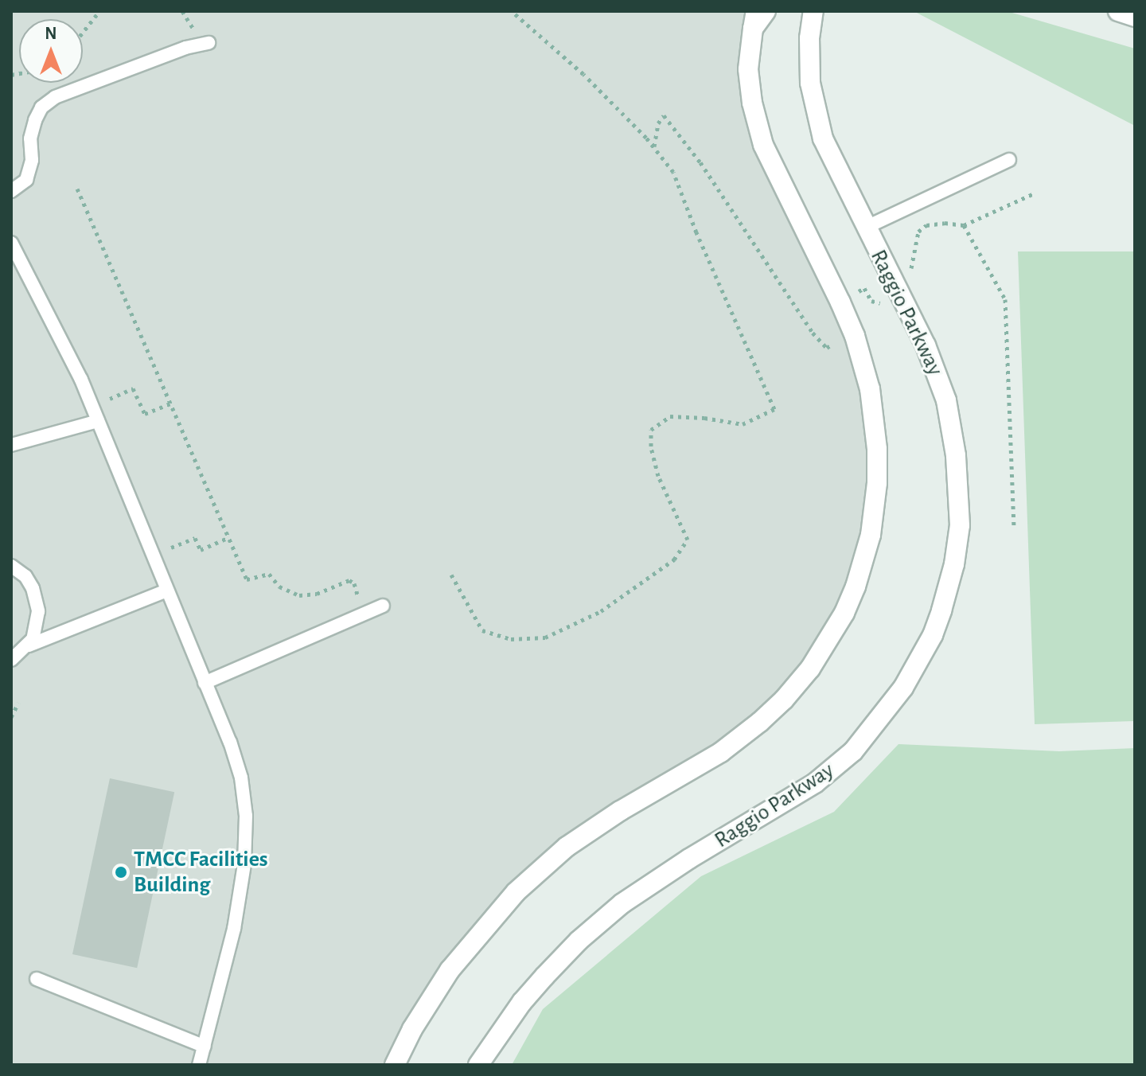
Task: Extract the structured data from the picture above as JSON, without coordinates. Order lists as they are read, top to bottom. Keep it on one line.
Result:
{"streets":{"street":["Raggio Parkway"]},"places":["TMCC Facilities Building"],"north":"top"}
